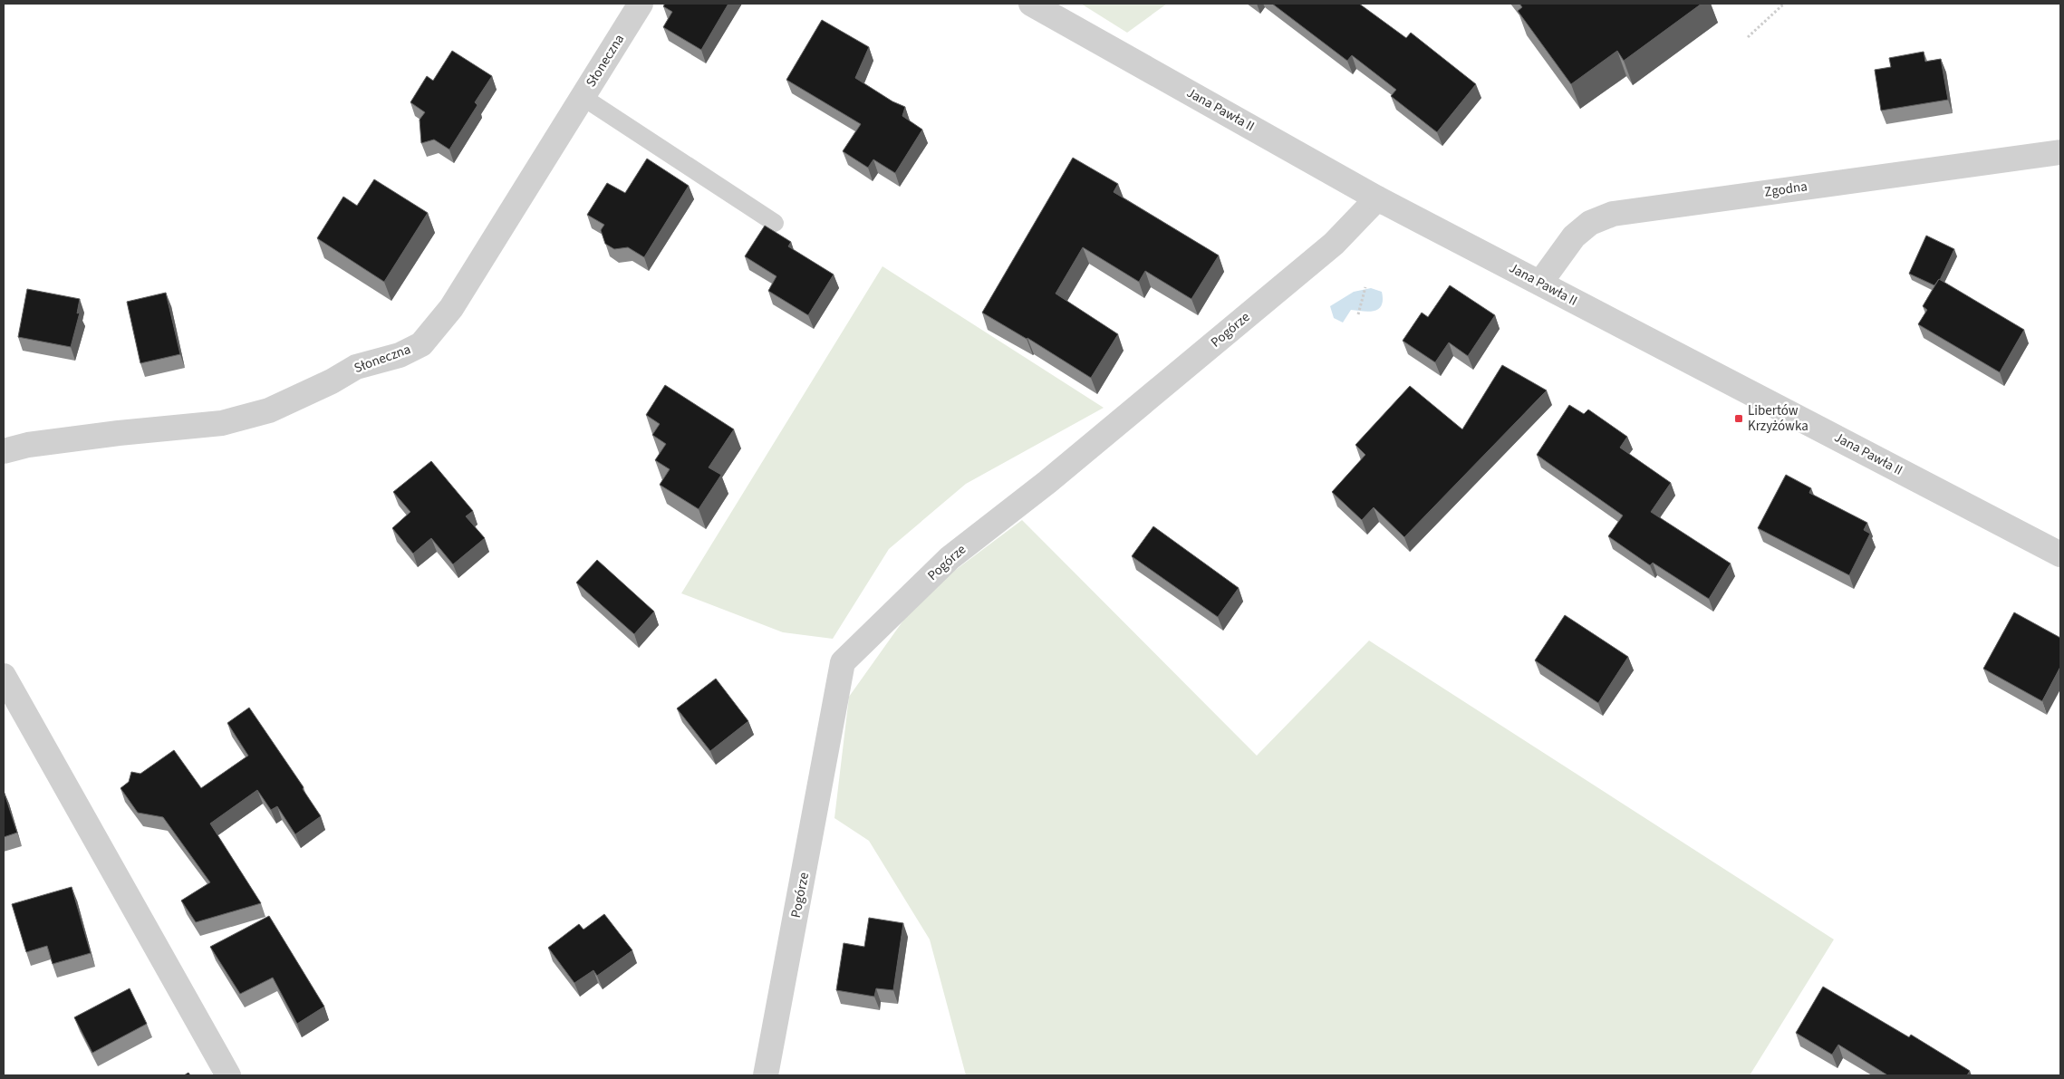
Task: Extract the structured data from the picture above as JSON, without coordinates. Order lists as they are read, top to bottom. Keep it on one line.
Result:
{"streets":{"street":["Słoneczna","Jana Pawła II","Zgodna","Pogórze"]},"crossings":[["Jana Pawła II","Zgodna"],["Jana Pawła II","Pogórze"]],"places":{"transit":["Libertów Krzyżówka"]}}
